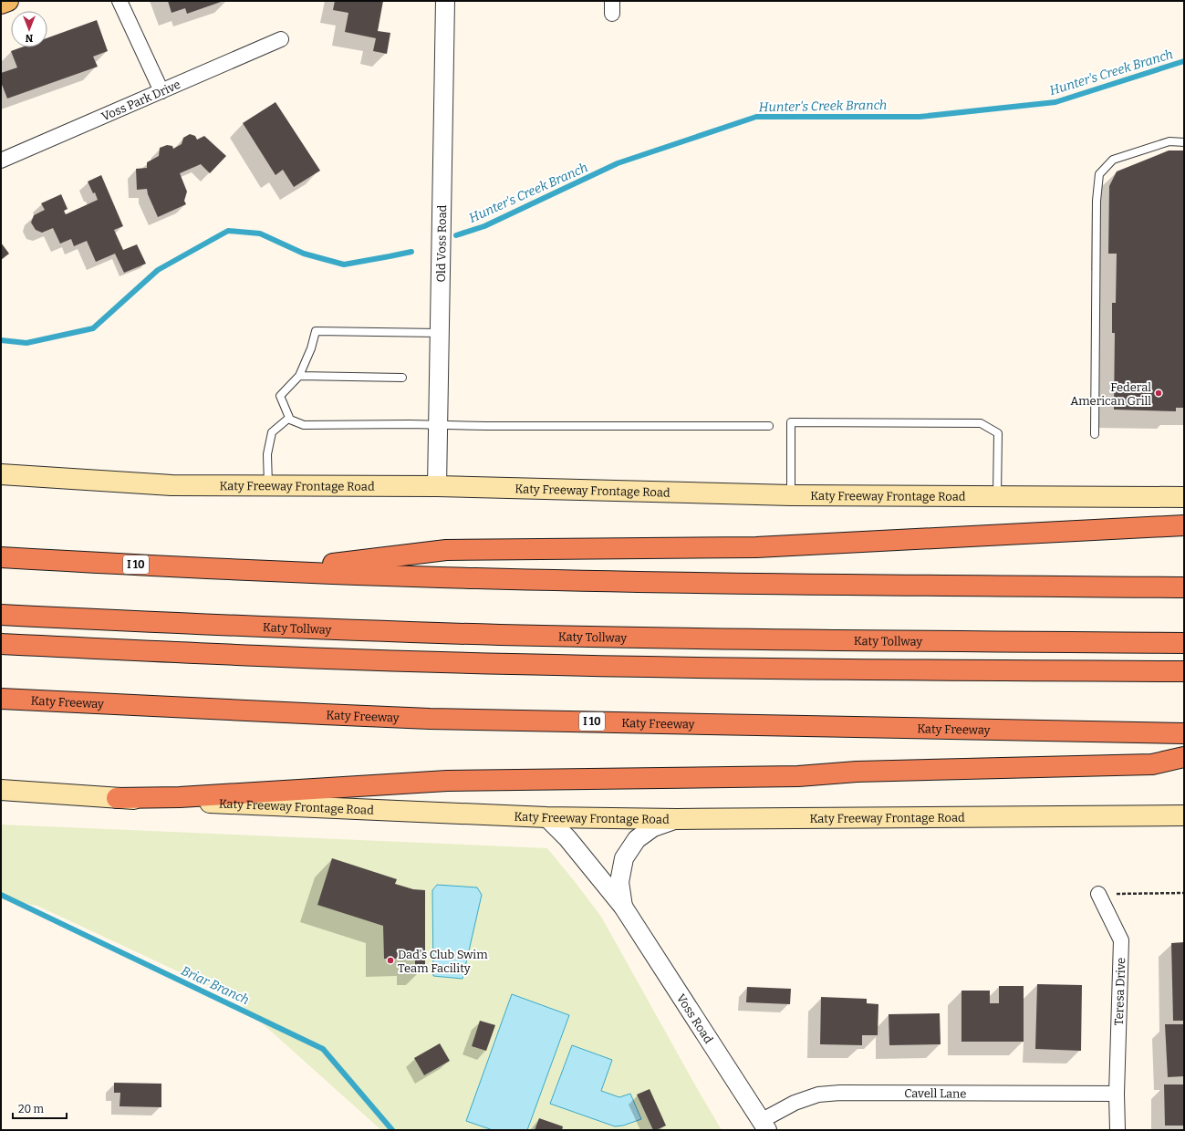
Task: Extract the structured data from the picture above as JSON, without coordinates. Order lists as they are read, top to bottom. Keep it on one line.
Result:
{"streets":{"highway":["I 10","Katy Tollway","Katy Freeway"],"main road":["Katy Freeway Frontage Road"],"street":["Voss Park Drive","Old Voss Road","Teresa Drive","Voss Road","Cavell Lane"]},"crossings":[["Old Voss Road","Katy Freeway Frontage Road"],["Katy Freeway Frontage Road","Voss Road"],["Teresa Drive","Cavell Lane"],["Voss Road","Cavell Lane"]],"water":["Hunter's Creek Branch","Briar Branch"],"places":["Federal American Grill","Dad's Club Swim Team Facility"],"scale_bar":"20 m","north":"bottom"}
